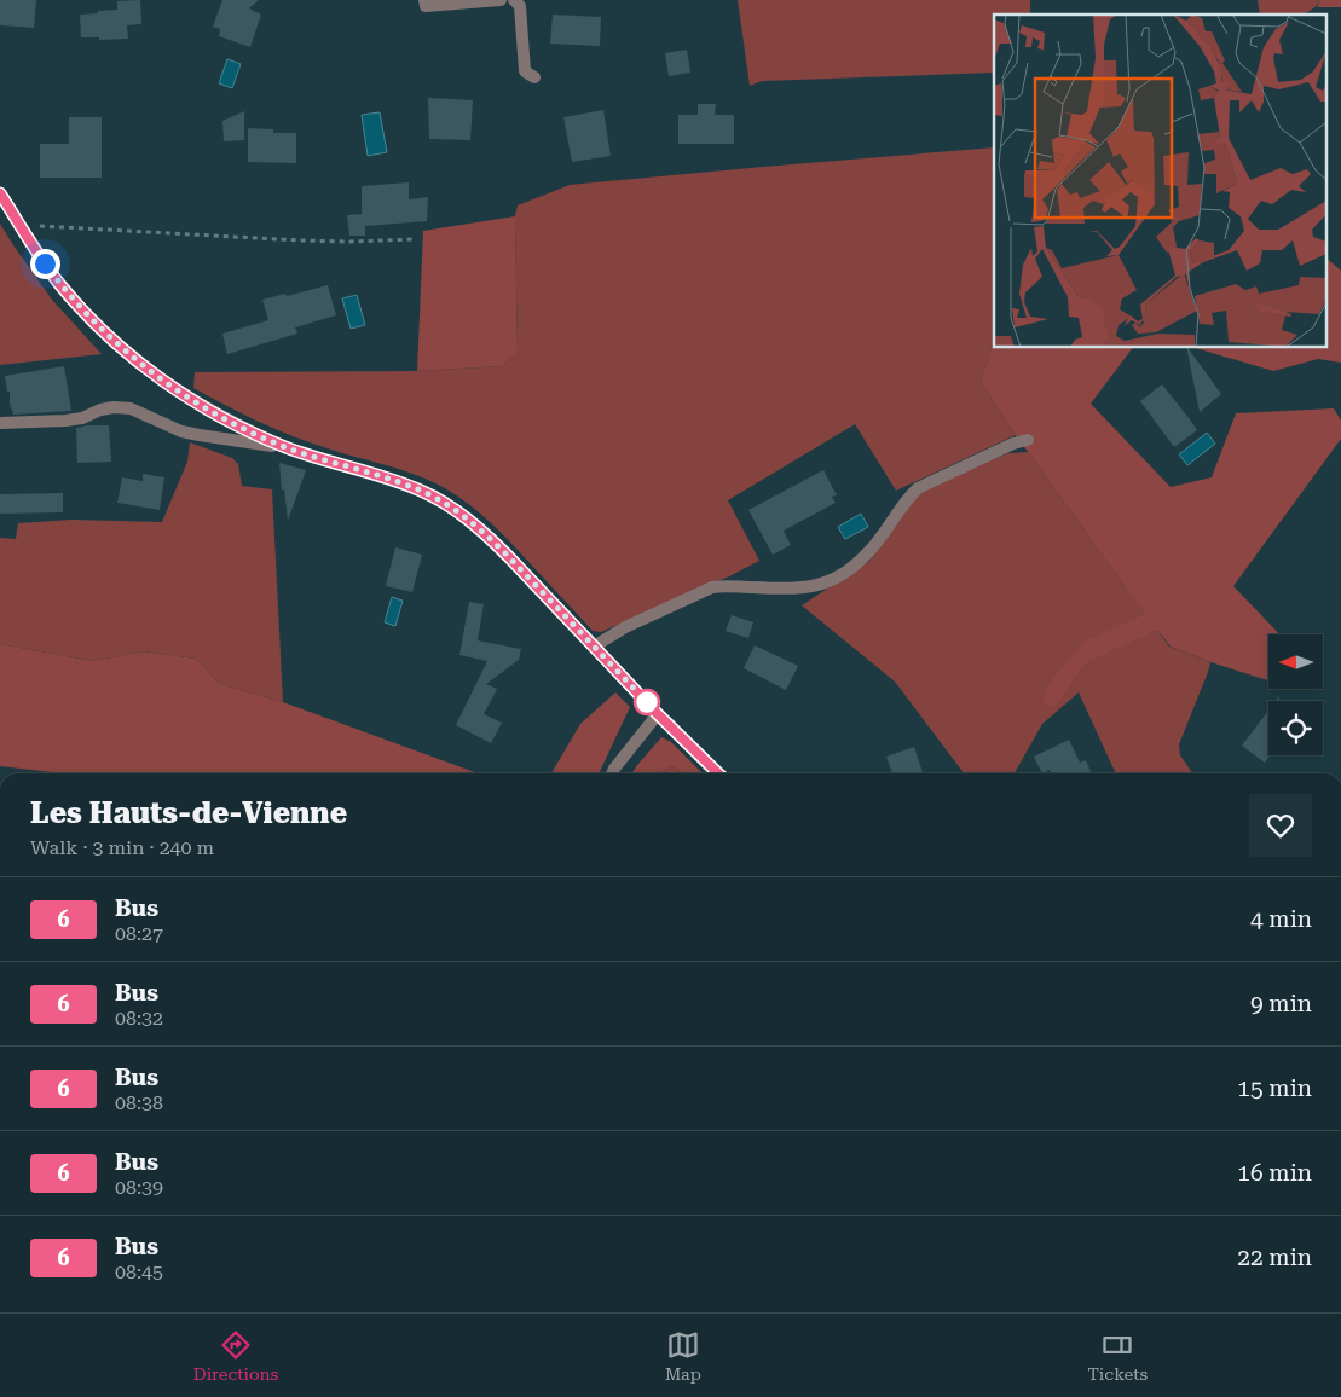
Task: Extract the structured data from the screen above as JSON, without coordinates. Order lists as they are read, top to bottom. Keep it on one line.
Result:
{"lines":["bus line 6"],"north":"left","page":{"heading":["Les Hauts-de-Vienne","Walk · 3 min · 240 m"],"list":[{"mark":"6","name":"Bus","note":"08:27","value":"4 min"},{"mark":"6","name":"Bus","note":"08:32","value":"9 min"},{"mark":"6","name":"Bus","note":"08:38","value":"15 min"},{"mark":"6","name":"Bus","note":"08:39","value":"16 min"},{"mark":"6","name":"Bus","note":"08:45","value":"22 min"}],"tabs":["Directions","Map","Tickets"]}}
